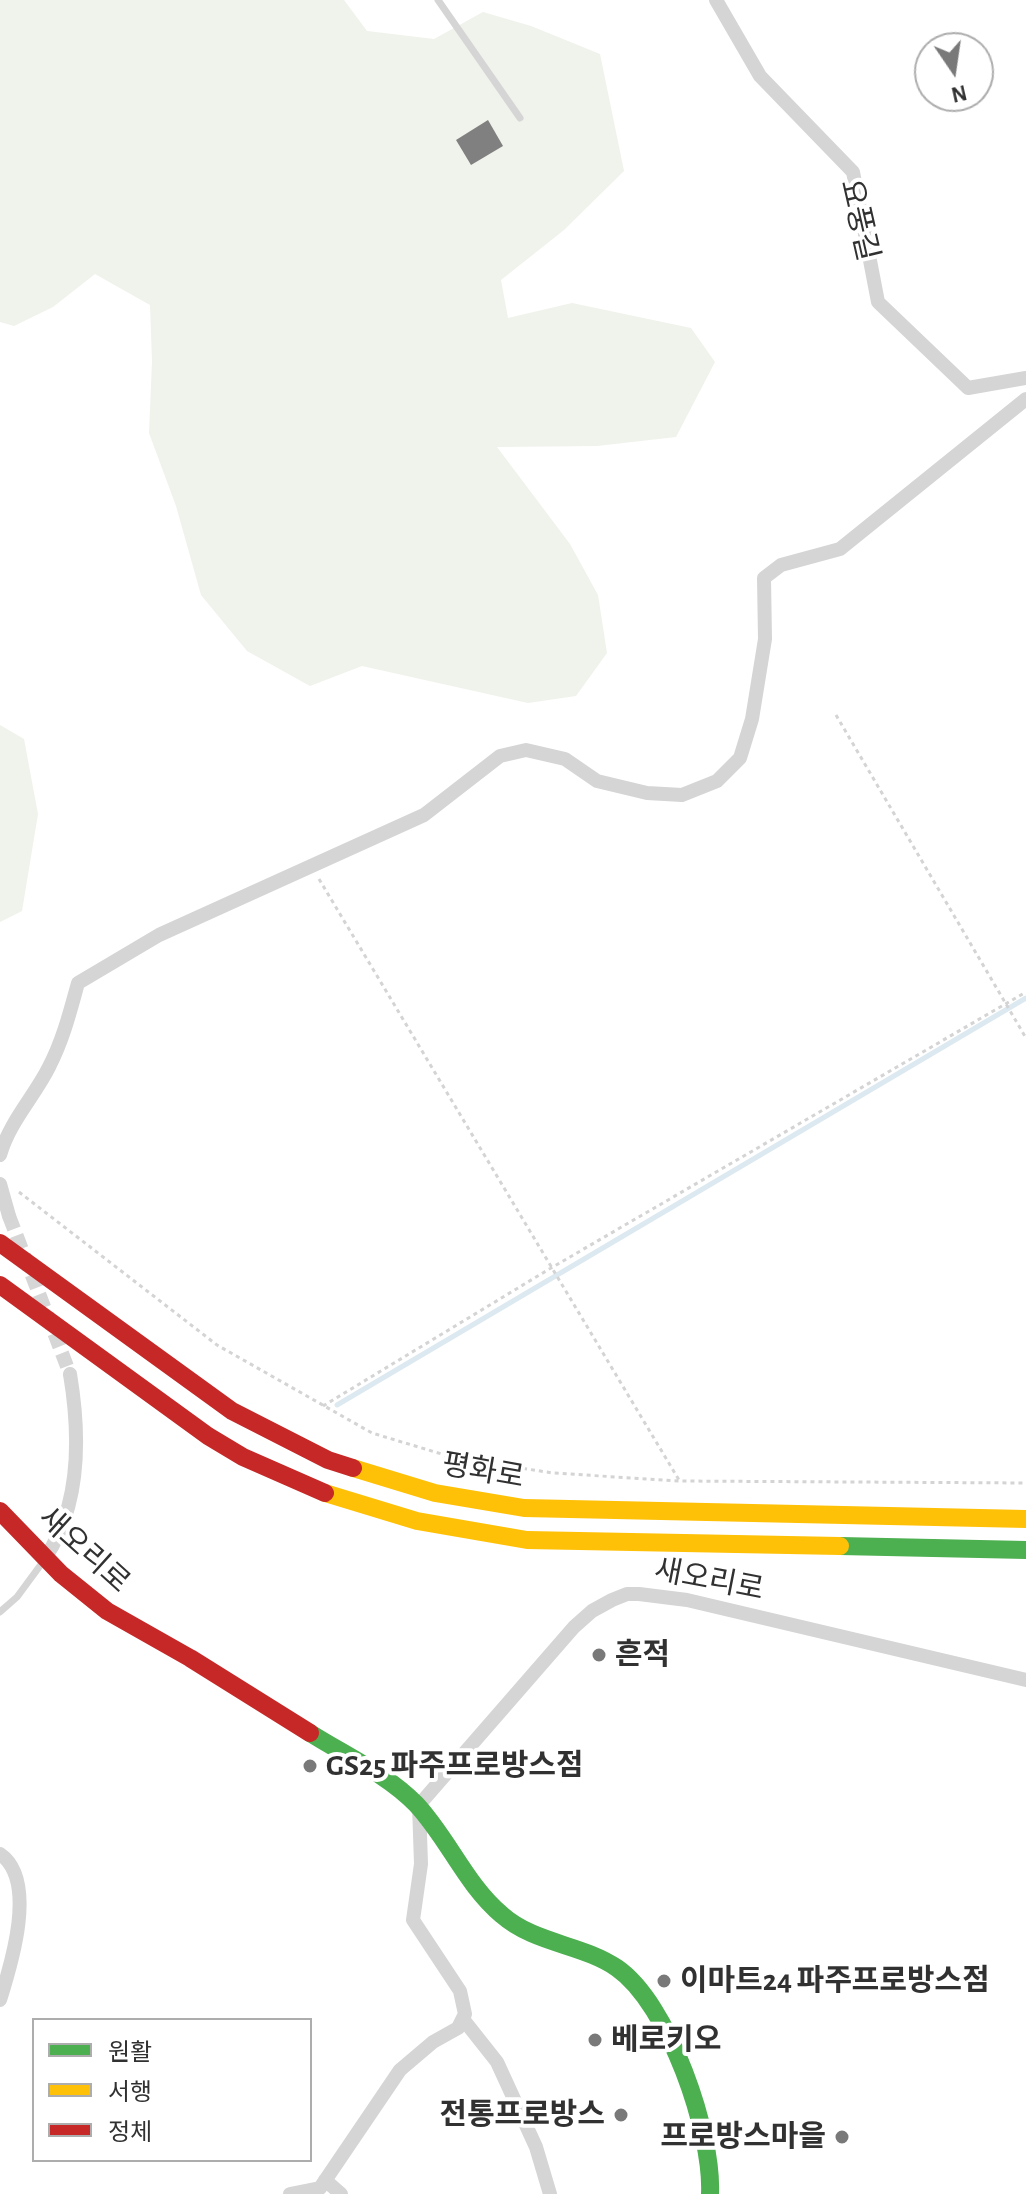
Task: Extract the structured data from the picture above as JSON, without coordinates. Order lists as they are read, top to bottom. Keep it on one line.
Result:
{"streets":{"main road":["평화로","새오리로"],"street":["요풍길"]},"places":["흔적","GS25 파주프로방스점","이마트24 파주프로방스점","베로키오","전통프로방스","프로방스마을"],"legend":["원활","서행","정체"],"north":"bottom"}
